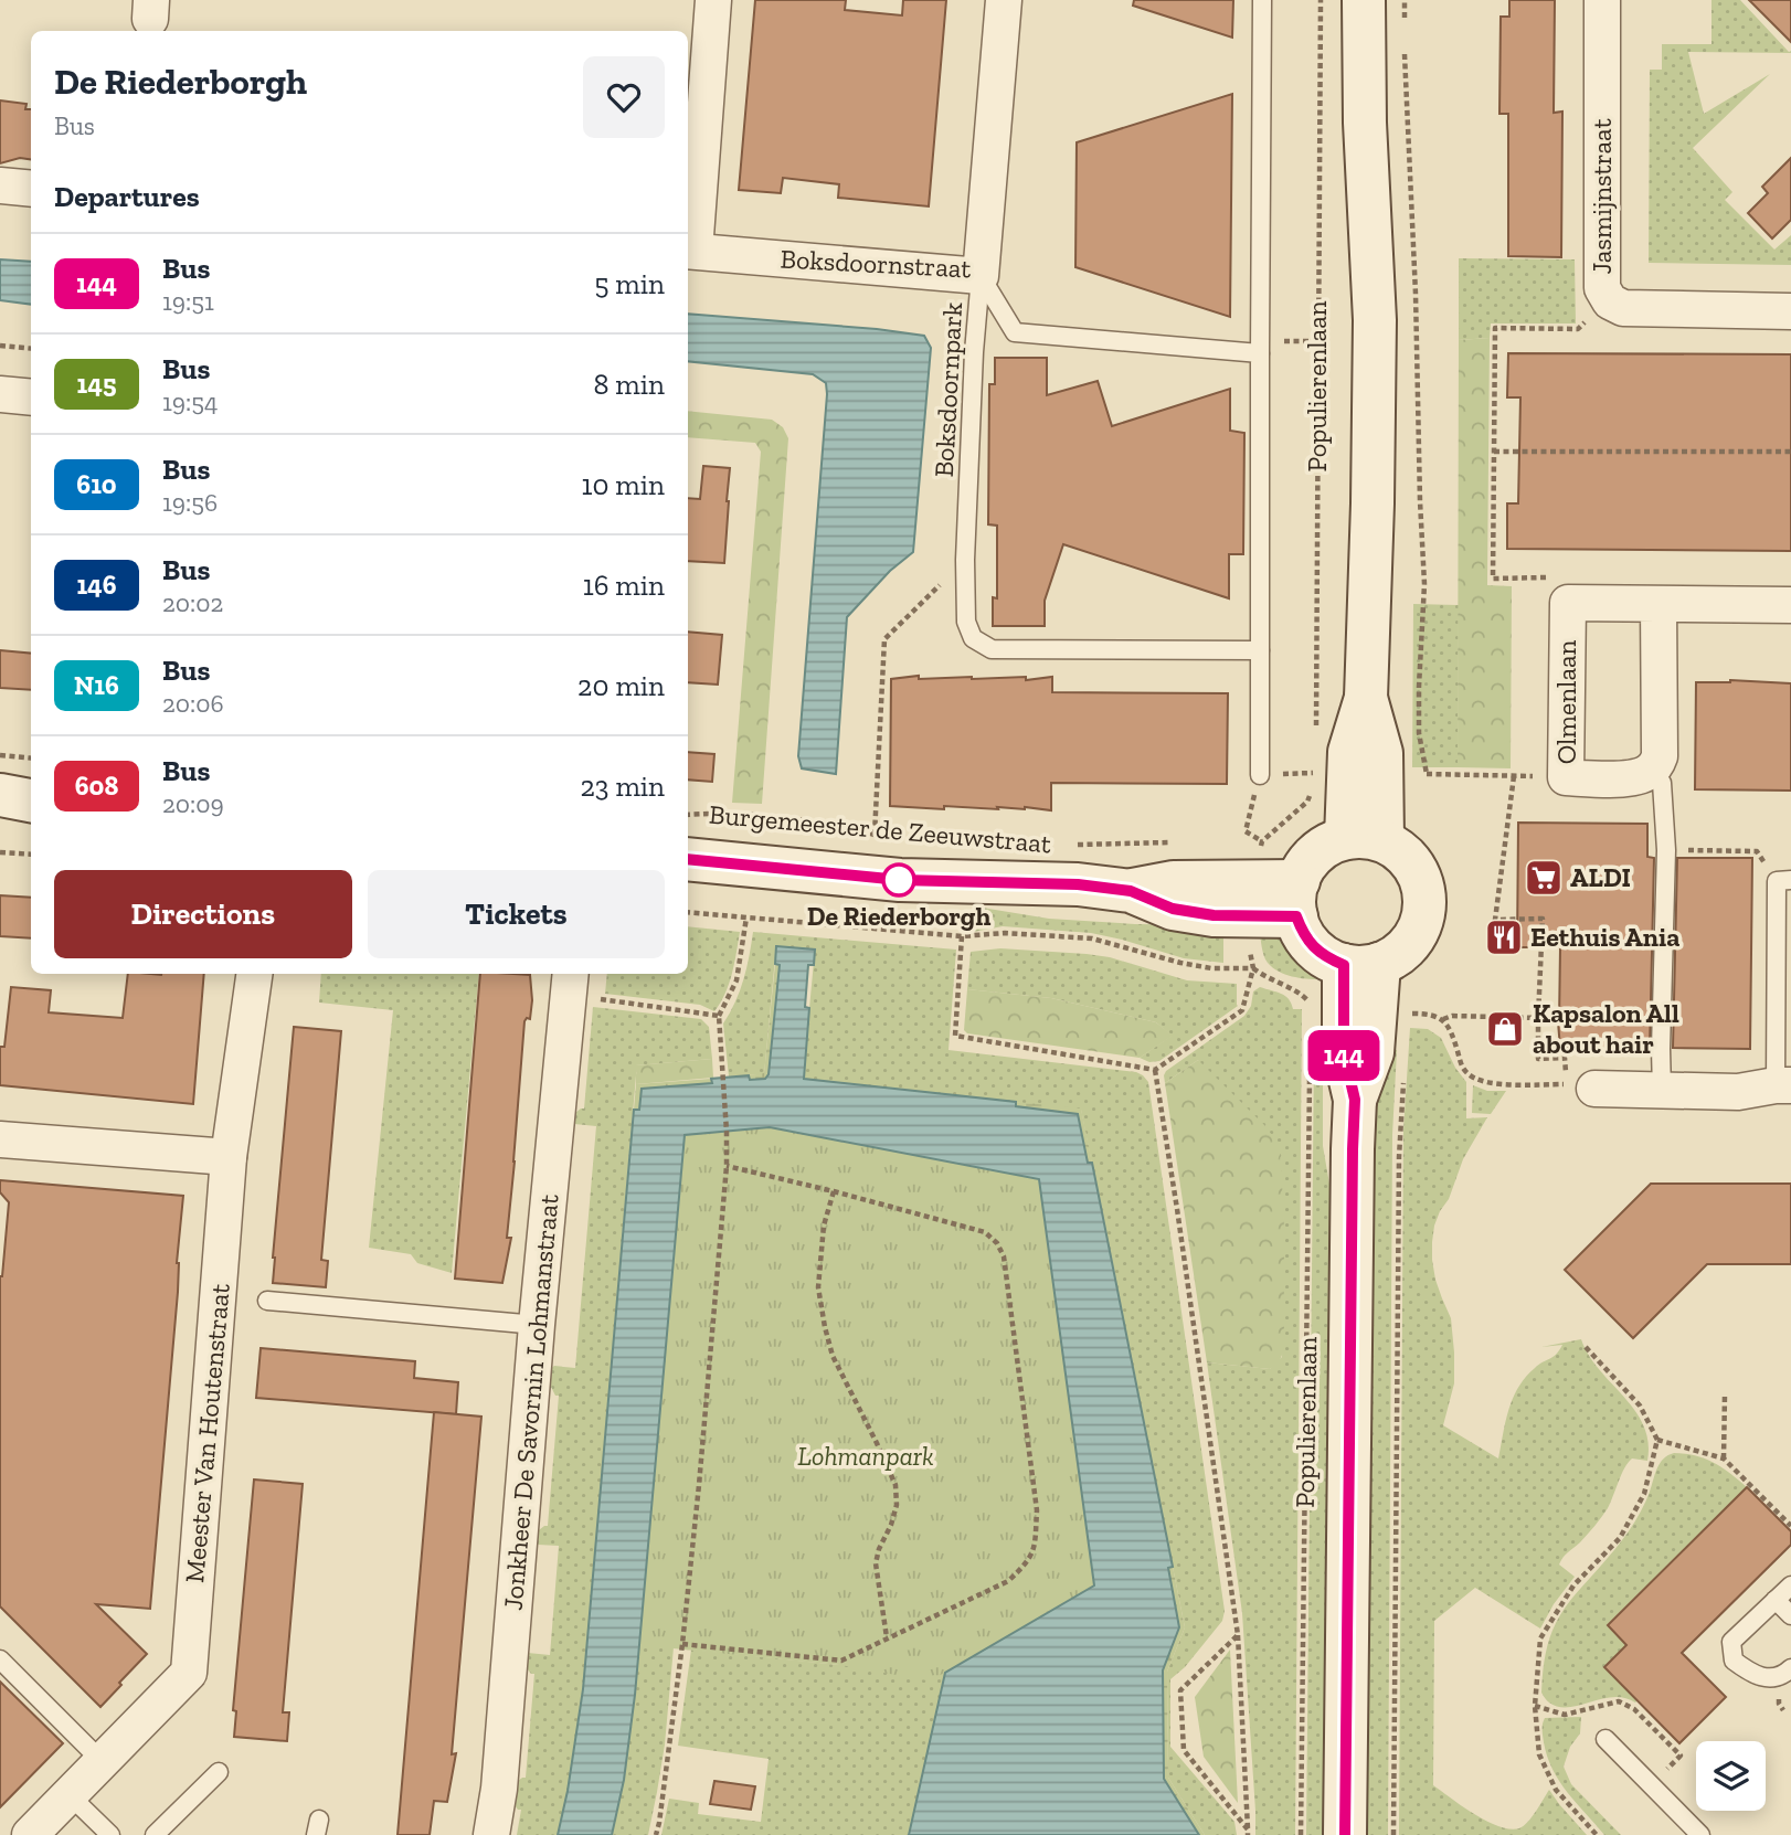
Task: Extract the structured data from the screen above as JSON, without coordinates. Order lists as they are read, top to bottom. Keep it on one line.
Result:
{"streets":{"street":["Jasmijnstraat","Boksdoornstraat","Populierenlaan","Olmenlaan","Burgemeester de Zeeuwstraat","Jonkheer De Savornin Lohmanstraat","Meester Van Houtenstraat"],"lane":["Boksdoornpark"]},"crossings":[["Boksdoornstraat","Boksdoornpark"],["Populierenlaan","Burgemeester de Zeeuwstraat"]],"parks":["Lohmanpark"],"places":{"supermarket":["ALDI"],"other":["De Riederborgh"],"restaurant":["Eethuis Ania"],"shop":["Kapsalon All about hair"]},"lines":["bus line 144"],"page":{"on_map":"144","heading":[["De Riederborgh","Bus"],"Departures"],"list":[{"mark":"144","name":"Bus","note":"19:51","value":"5 min"},{"mark":"145","name":"Bus","note":"19:54","value":"8 min"},{"mark":"610","name":"Bus","note":"19:56","value":"10 min"},{"mark":"146","name":"Bus","note":"20:02","value":"16 min"},{"mark":"N16","name":"Bus","note":"20:06","value":"20 min"},{"mark":"608","name":"Bus","note":"20:09","value":"23 min"}],"buttons":["Directions","Tickets"]}}
